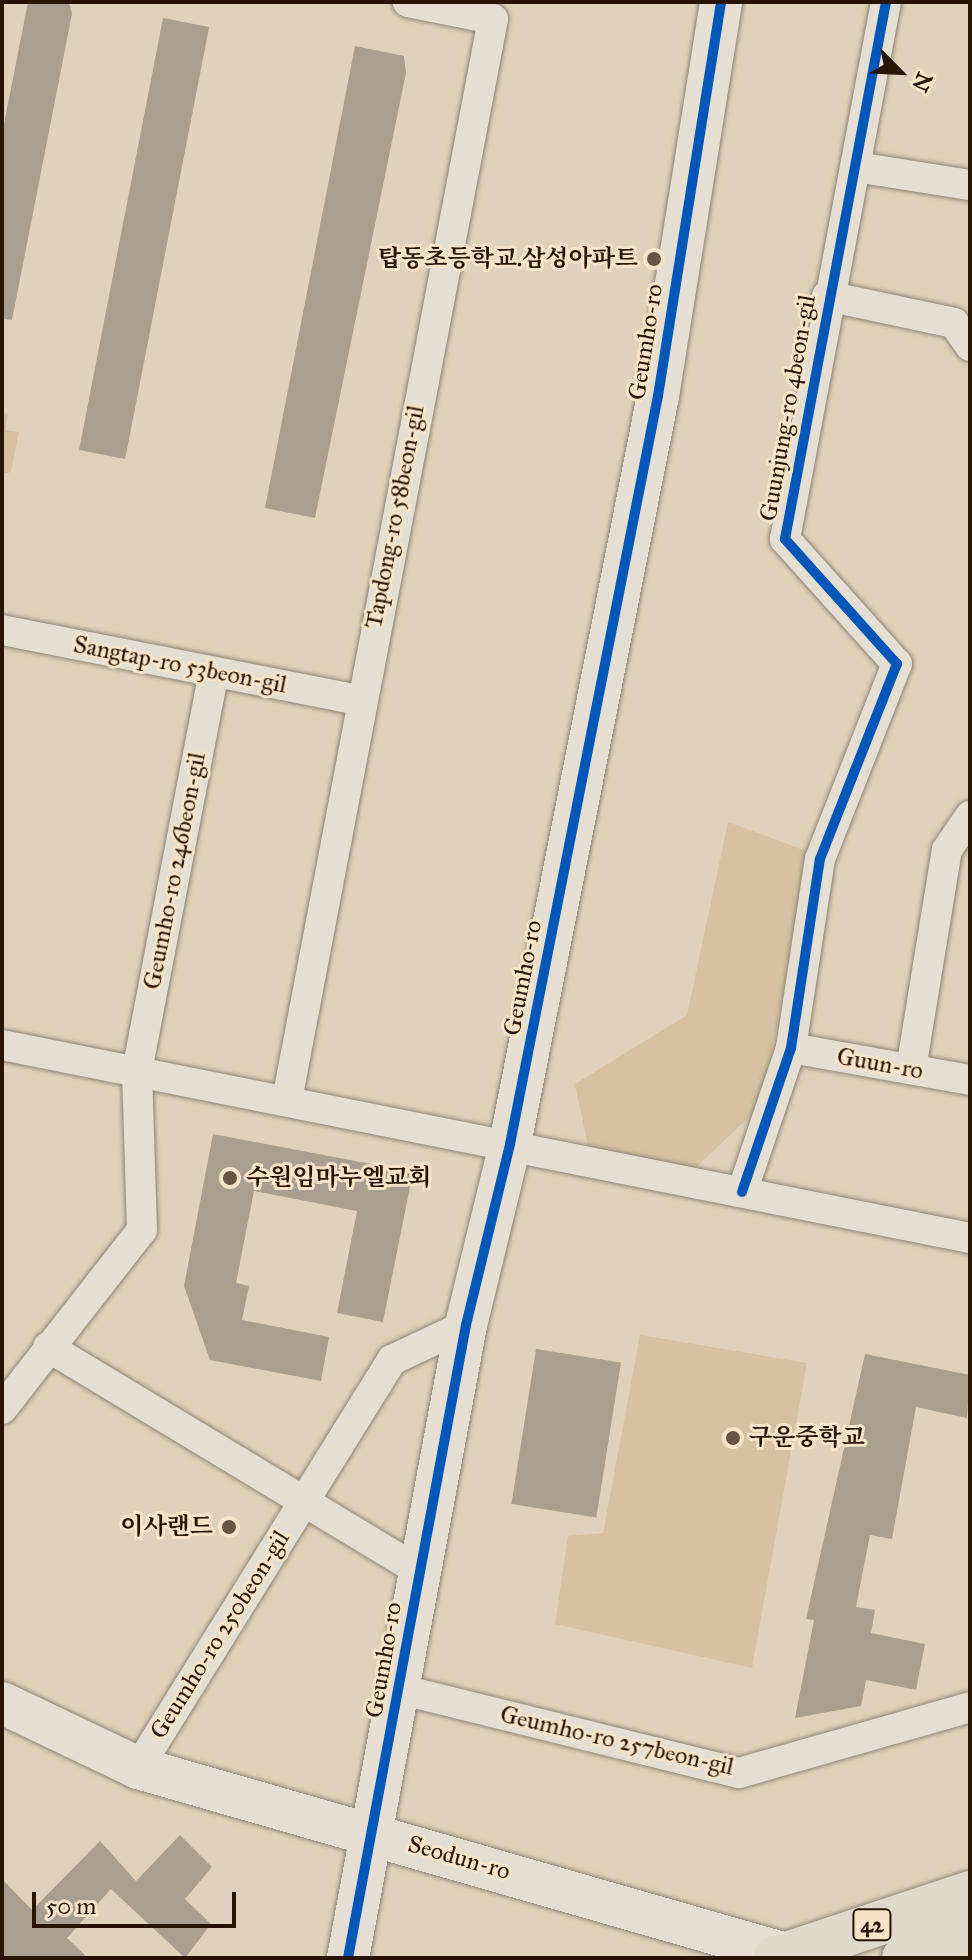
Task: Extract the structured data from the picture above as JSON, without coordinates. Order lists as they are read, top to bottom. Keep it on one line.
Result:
{"streets":{"main road":["42"],"street":["Geumho-ro","Guunjung-ro 4beon-gil","Tapdong-ro 58beon-gil","Sangtap-ro 53beon-gil","Geumho-ro 246beon-gil","Guun-ro","Geumho-ro 250beon-gil","Geumho-ro 257beon-gil","Seodun-ro"]},"crossings":[["Geumho-ro","Geumho-ro 250beon-gil"],["Geumho-ro","Geumho-ro 257beon-gil"],["Geumho-ro","Seodun-ro"],["Guunjung-ro 4beon-gil","Guun-ro"],["Tapdong-ro 58beon-gil","Sangtap-ro 53beon-gil"],["Sangtap-ro 53beon-gil","Geumho-ro 246beon-gil"],["Geumho-ro 246beon-gil","Geumho-ro 250beon-gil"],["Geumho-ro 250beon-gil","Seodun-ro"],["Seodun-ro","42"]],"places":["탑동초등학교.삼성아파트","수원임마누엘교회","구운중학교","이사랜드"],"scale_bar":"50 m","north":"bottom right"}
